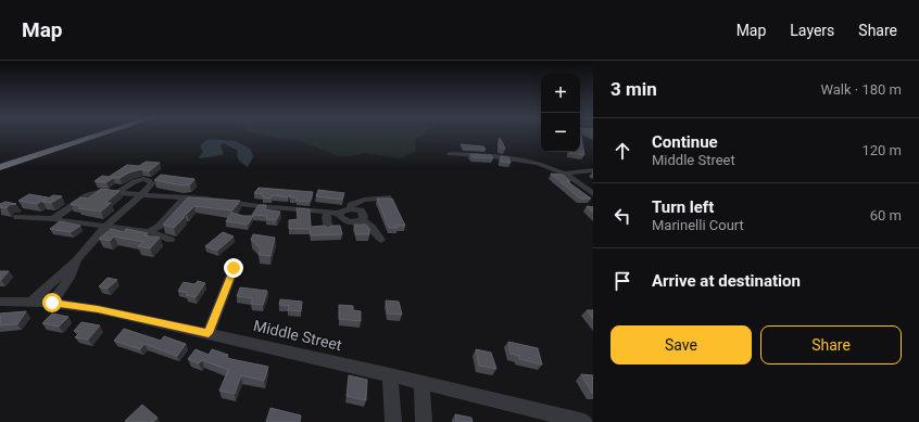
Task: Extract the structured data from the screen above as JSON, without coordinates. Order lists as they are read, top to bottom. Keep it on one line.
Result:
{"streets":{"street":["Middle Street"]},"page":{"header":"Map","nav":["Map","Layers","Share"],"heading":["3 min","Walk · 180 m"],"map_buttons":["+","−"],"list":[["Continue","Middle Street","120 m"],["Turn left","Marinelli Court","60 m"],"Arrive at destination"],"buttons":["Save","Share"]}}
